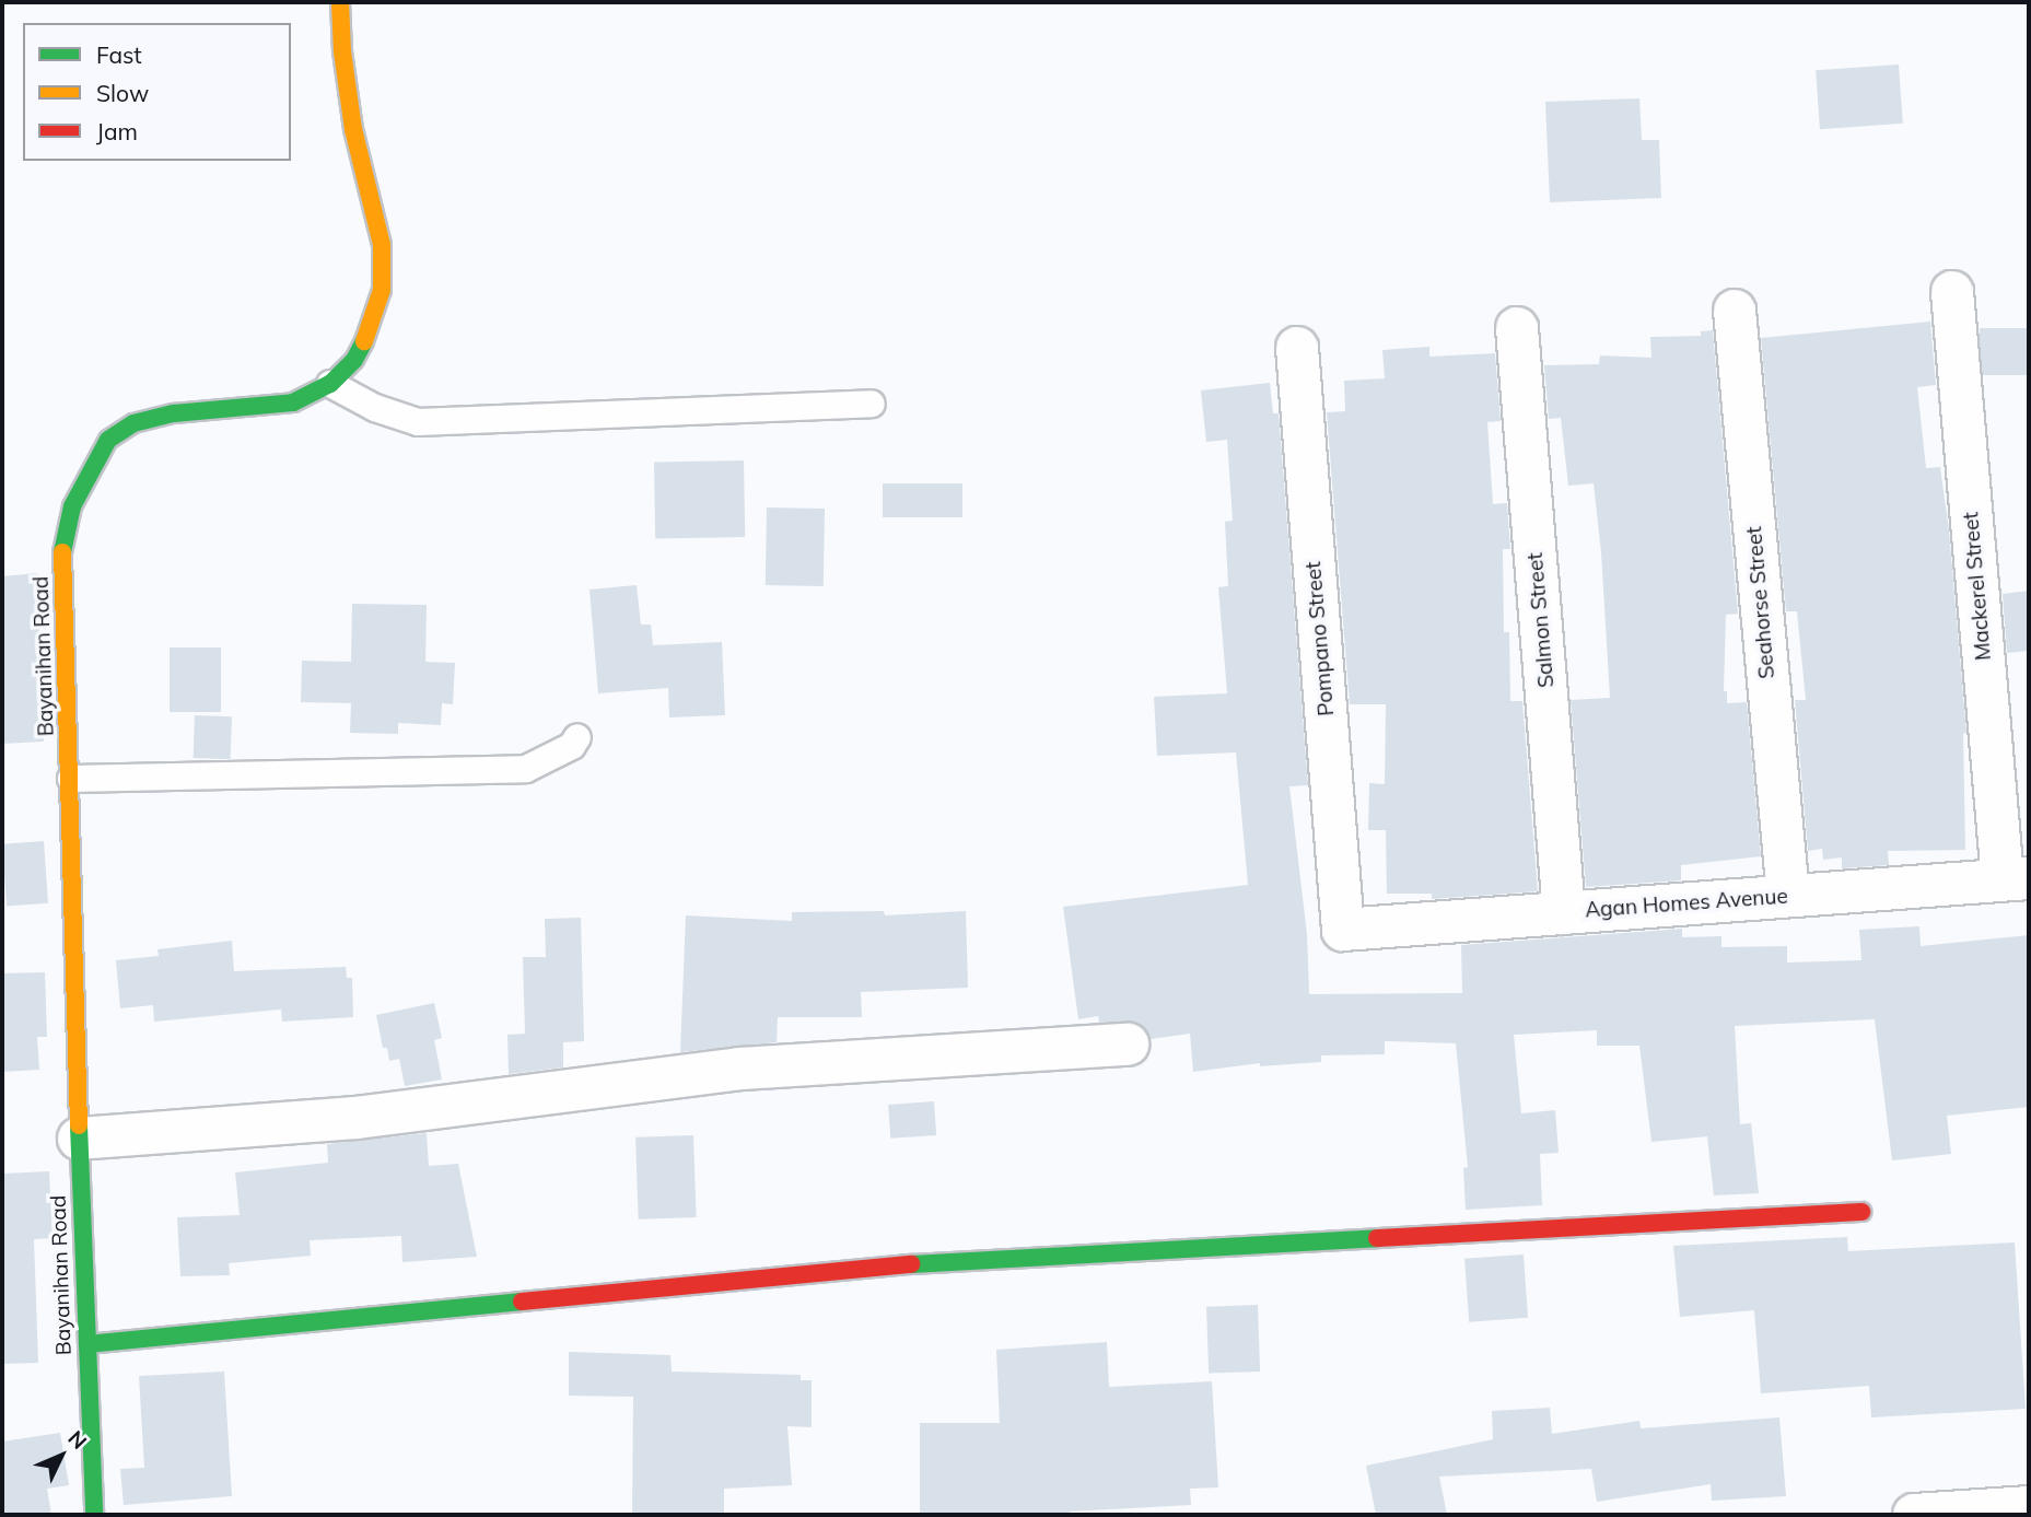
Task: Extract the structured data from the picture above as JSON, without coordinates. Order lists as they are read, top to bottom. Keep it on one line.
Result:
{"streets":{"street":["Mackerel Street","Seahorse Street","Salmon Street","Pompano Street","Bayanihan Road","Agan Homes Avenue"]},"crossings":[["Mackerel Street","Agan Homes Avenue"],["Seahorse Street","Agan Homes Avenue"],["Salmon Street","Agan Homes Avenue"],["Pompano Street","Agan Homes Avenue"]],"legend":["Fast","Slow","Jam"],"north":"top right"}
